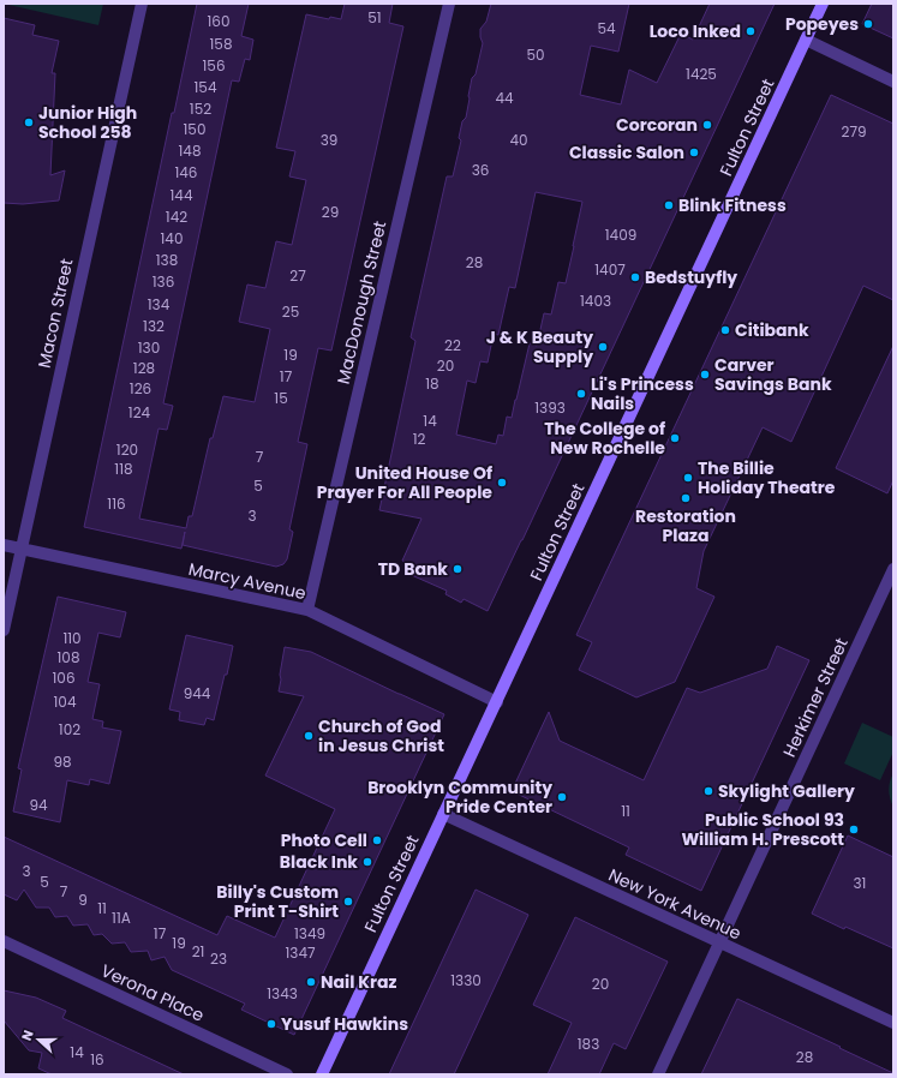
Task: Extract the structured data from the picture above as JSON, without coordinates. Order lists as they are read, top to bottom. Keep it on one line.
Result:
{"streets":{"main road":["Fulton Street"],"street":["MacDonough Street","Macon Street","Marcy Avenue","Herkimer Street","New York Avenue","Verona Place"]},"crossings":[["Fulton Street","Marcy Avenue"],["Fulton Street","New York Avenue"],["MacDonough Street","Marcy Avenue"],["Macon Street","Marcy Avenue"],["Herkimer Street","New York Avenue"]],"places":["Popeyes","Loco Inked","Junior High School 258","Corcoran","Classic Salon","Blink Fitness","Bedstuyfly","Citibank","J & K Beauty Supply","Carver Savings Bank","Li's Princess Nails","The College of New Rochelle","The Billie Holiday Theatre","United House Of Prayer For All People","Restoration Plaza","TD Bank","Church of God in Jesus Christ","Skylight Gallery","Brooklyn Community Pride Center","Public School 93 William H. Prescott","Photo Cell","Black Ink","Billy's Custom Print T-Shirt","Nail Kraz","Yusuf Hawkins"],"house_numbers":["51","160","54","158","50","156","1425","154","44","152","150","279","39","40","148","36","146","144","29","142","1409","140","138","28","1407","27","136","1403","134","25","132","22","130","19","20","128","17","18","126","15","1393","124","14","12","120","7","118","5","116","3","110","108","106","944","104","102","98","94","11","3","5","31","7","9","11","11A","17","1349","19","21","1347","23","1330","20","1343","183","14","28","16"],"north":"left"}
